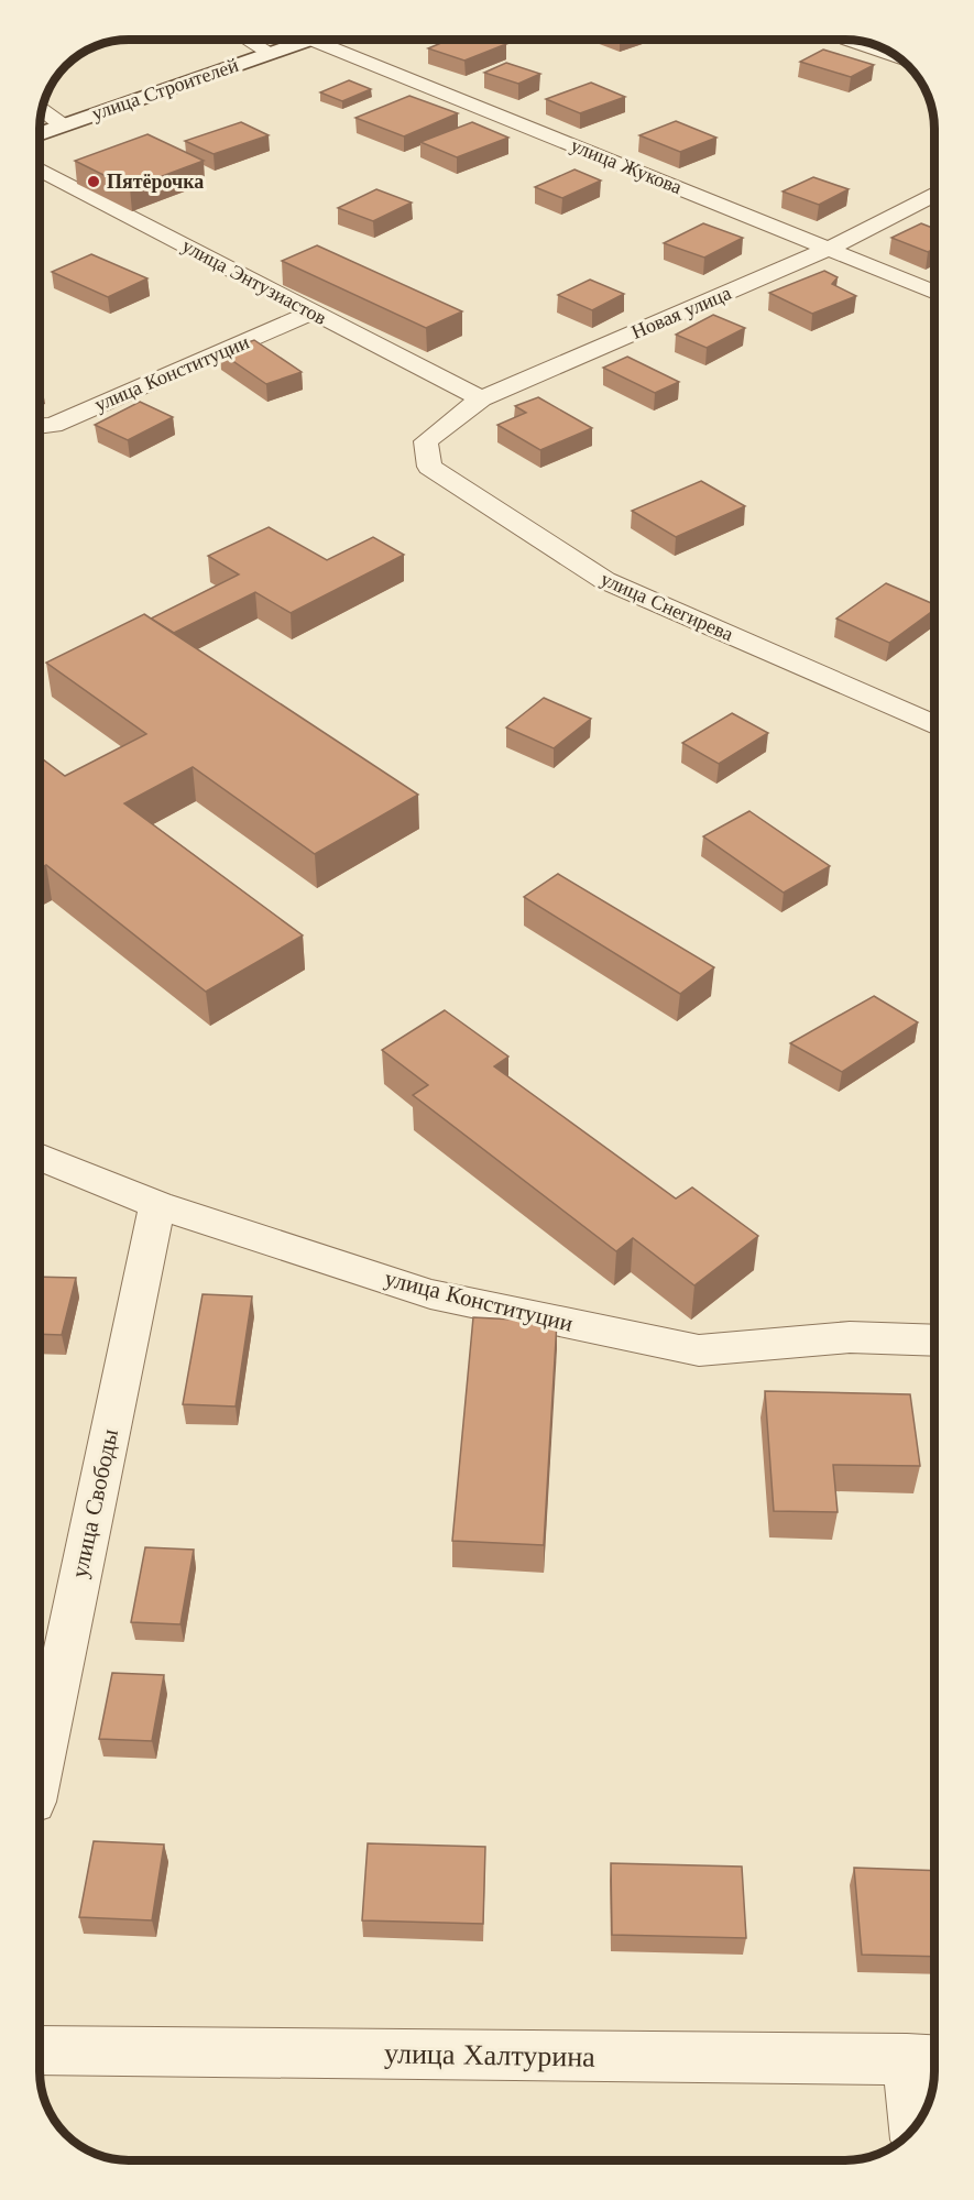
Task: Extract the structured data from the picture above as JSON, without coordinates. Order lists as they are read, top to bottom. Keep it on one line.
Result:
{"streets":{"main road":["улица Строителей"],"street":["улица Жукова","улица Энтузиастов","Новая улица","улица Конституции","улица Снегирева","улица Свободы","улица Халтурина"]},"crossings":[["улица Жукова","Новая улица"],["улица Энтузиастов","Новая улица"],["улица Энтузиастов","улица Конституции"],["Новая улица","улица Снегирева"],["улица Конституции","улица Свободы"]],"places":["Пятёрочка"]}
